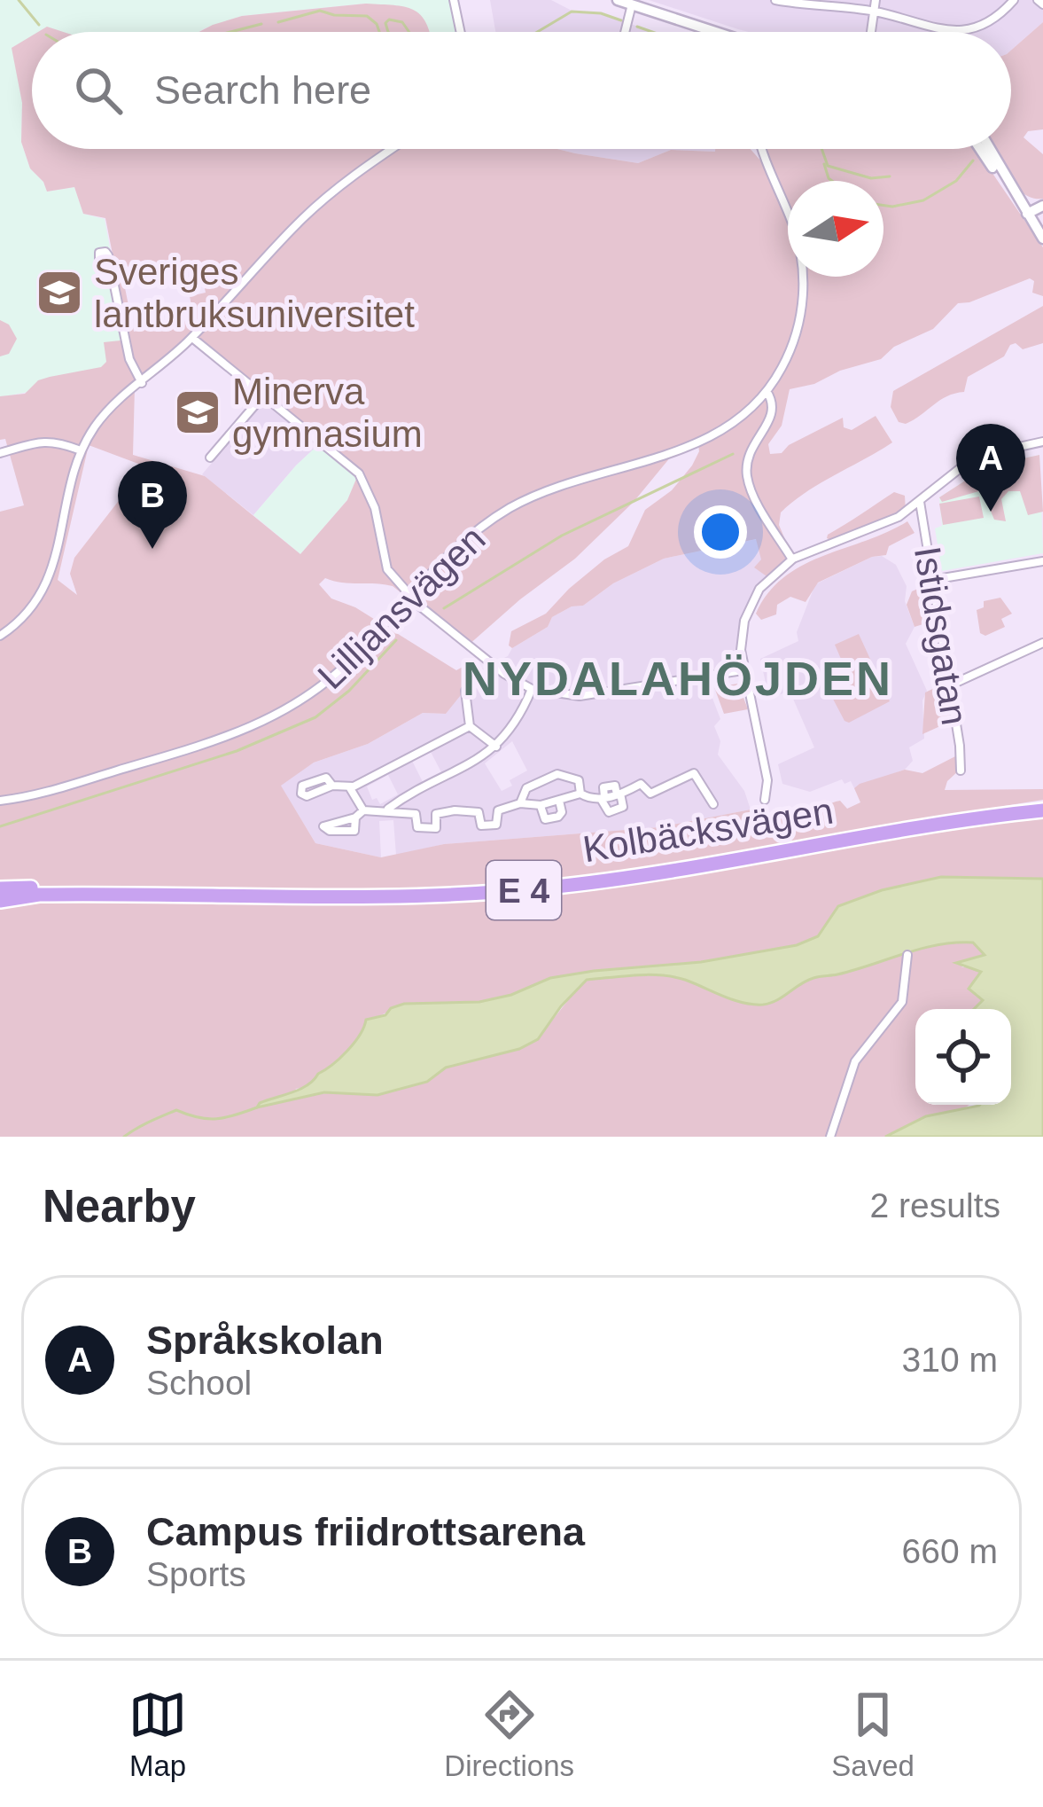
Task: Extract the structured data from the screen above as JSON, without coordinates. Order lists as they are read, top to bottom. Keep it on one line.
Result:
{"streets":{"highway":["Kolbäcksvägen","E 4"],"street":["Lilljansvägen","Istidsgatan"]},"districts":["NYDALAHÖJDEN"],"places":{"school or university":["Sveriges lantbruksuniversitet","Minerva gymnasium"]},"north":"right","page":{"search":"Search here","pins":["A","B"],"heading":["Nearby","2 results"],"list":[{"mark":"A","name":"Språkskolan","note":"School","value":"310 m"},{"mark":"B","name":"Campus friidrottsarena","note":"Sports","value":"660 m"}],"nav":["Map","Directions","Saved"]}}
